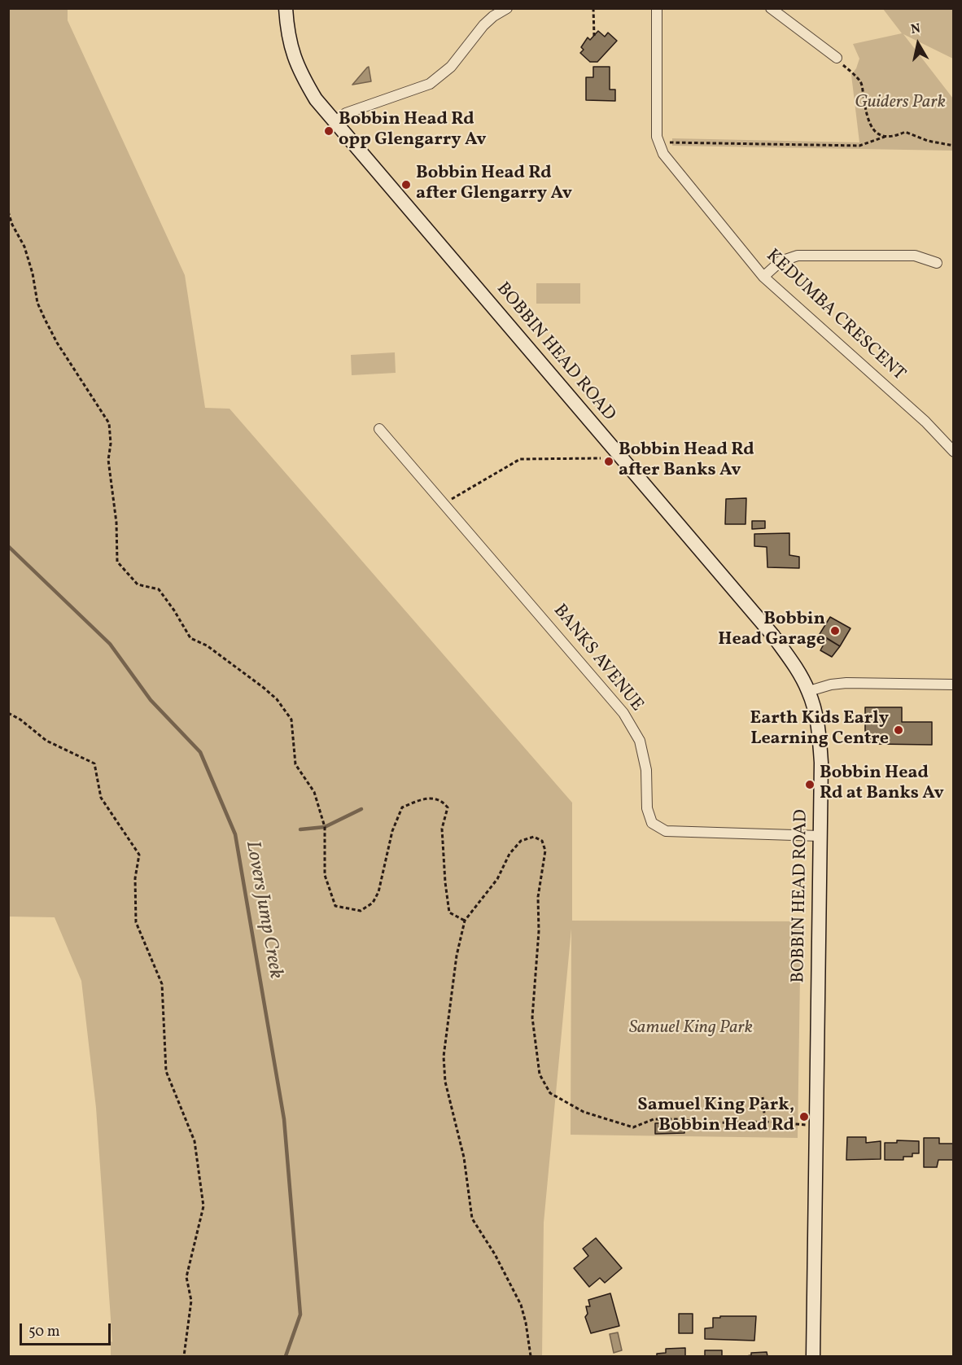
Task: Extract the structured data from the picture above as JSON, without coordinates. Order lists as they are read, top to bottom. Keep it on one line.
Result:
{"streets":{"main road":["BOBBIN HEAD ROAD"],"street":["KEDUMBA CRESCENT","BANKS AVENUE"]},"crossings":[["BOBBIN HEAD ROAD","BANKS AVENUE"]],"water":["Lovers Jump Creek"],"parks":["Guiders Park","Samuel King Park"],"places":["Bobbin Head Rd opp Glengarry Av","Bobbin Head Rd after Glengarry Av","Bobbin Head Rd after Banks Av","Bobbin Head Garage","Earth Kids Early Learning Centre","Bobbin Head Rd at Banks Av","Samuel King Park, Bobbin Head Rd"],"scale_bar":"50 m","north":"top"}
